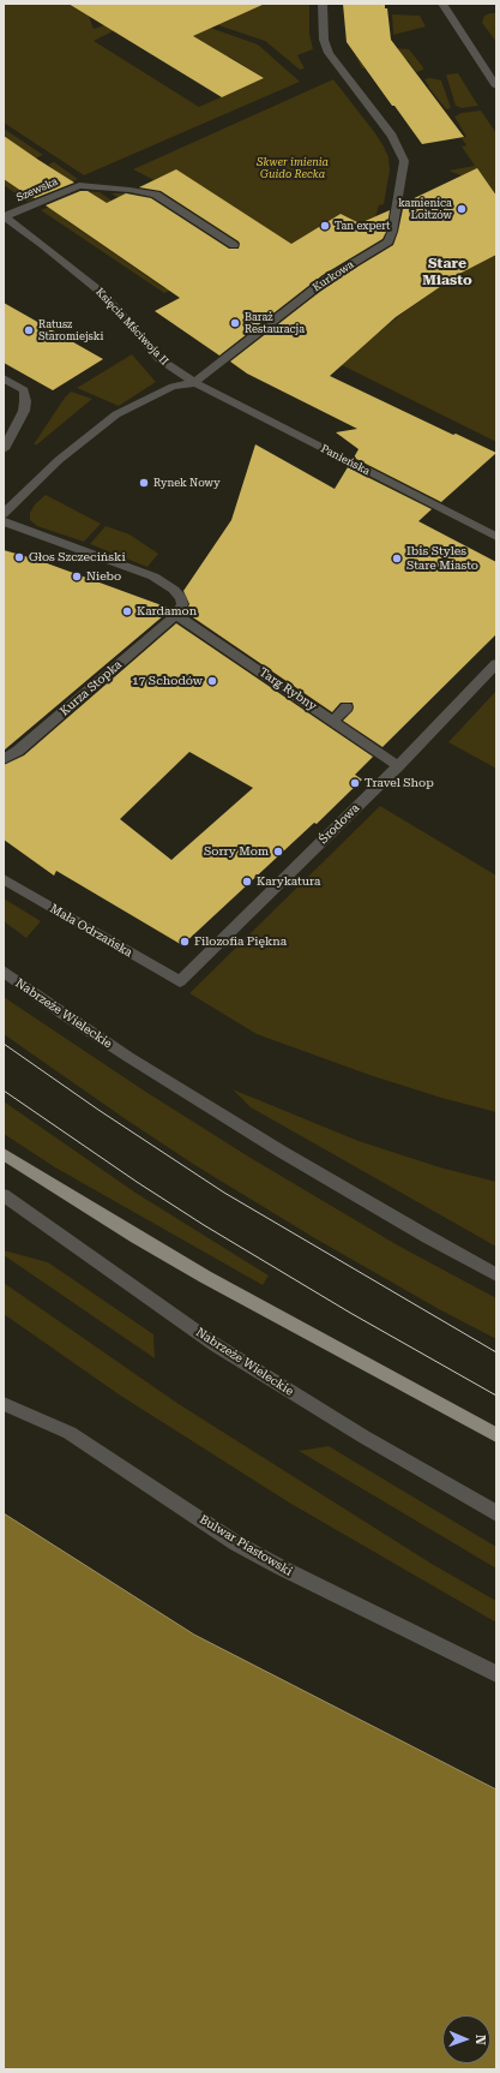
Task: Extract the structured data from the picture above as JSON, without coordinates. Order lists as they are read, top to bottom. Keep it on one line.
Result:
{"streets":{"street":["Szewska","Kurkowa","Księcia Mściwoja II","Panieńska","Kurza Stopka","Targ Rybny","Środowa","Mała Odrzańska","Nabrzeże Wieleckie","Bulwar Piastowski"]},"crossings":[["Szewska","Księcia Mściwoja II"],["Kurkowa","Księcia Mściwoja II"],["Kurkowa","Panieńska"],["Księcia Mściwoja II","Panieńska"],["Kurza Stopka","Targ Rybny"],["Targ Rybny","Środowa"],["Środowa","Mała Odrzańska"]],"districts":["Stare Miasto"],"parks":["Skwer imienia Guido Recka"],"places":["kamienica Loitzów","Tan expert","Baraż Restauracja","Ratusz Staromiejski","Rynek Nowy","Głos Szczeciński","Ibis Styles Stare Miasto","Niebo","Kardamon","17 Schodów","Travel Shop","Sorry Mom","Karykatura","Filozofia Piękna"],"north":"right"}
